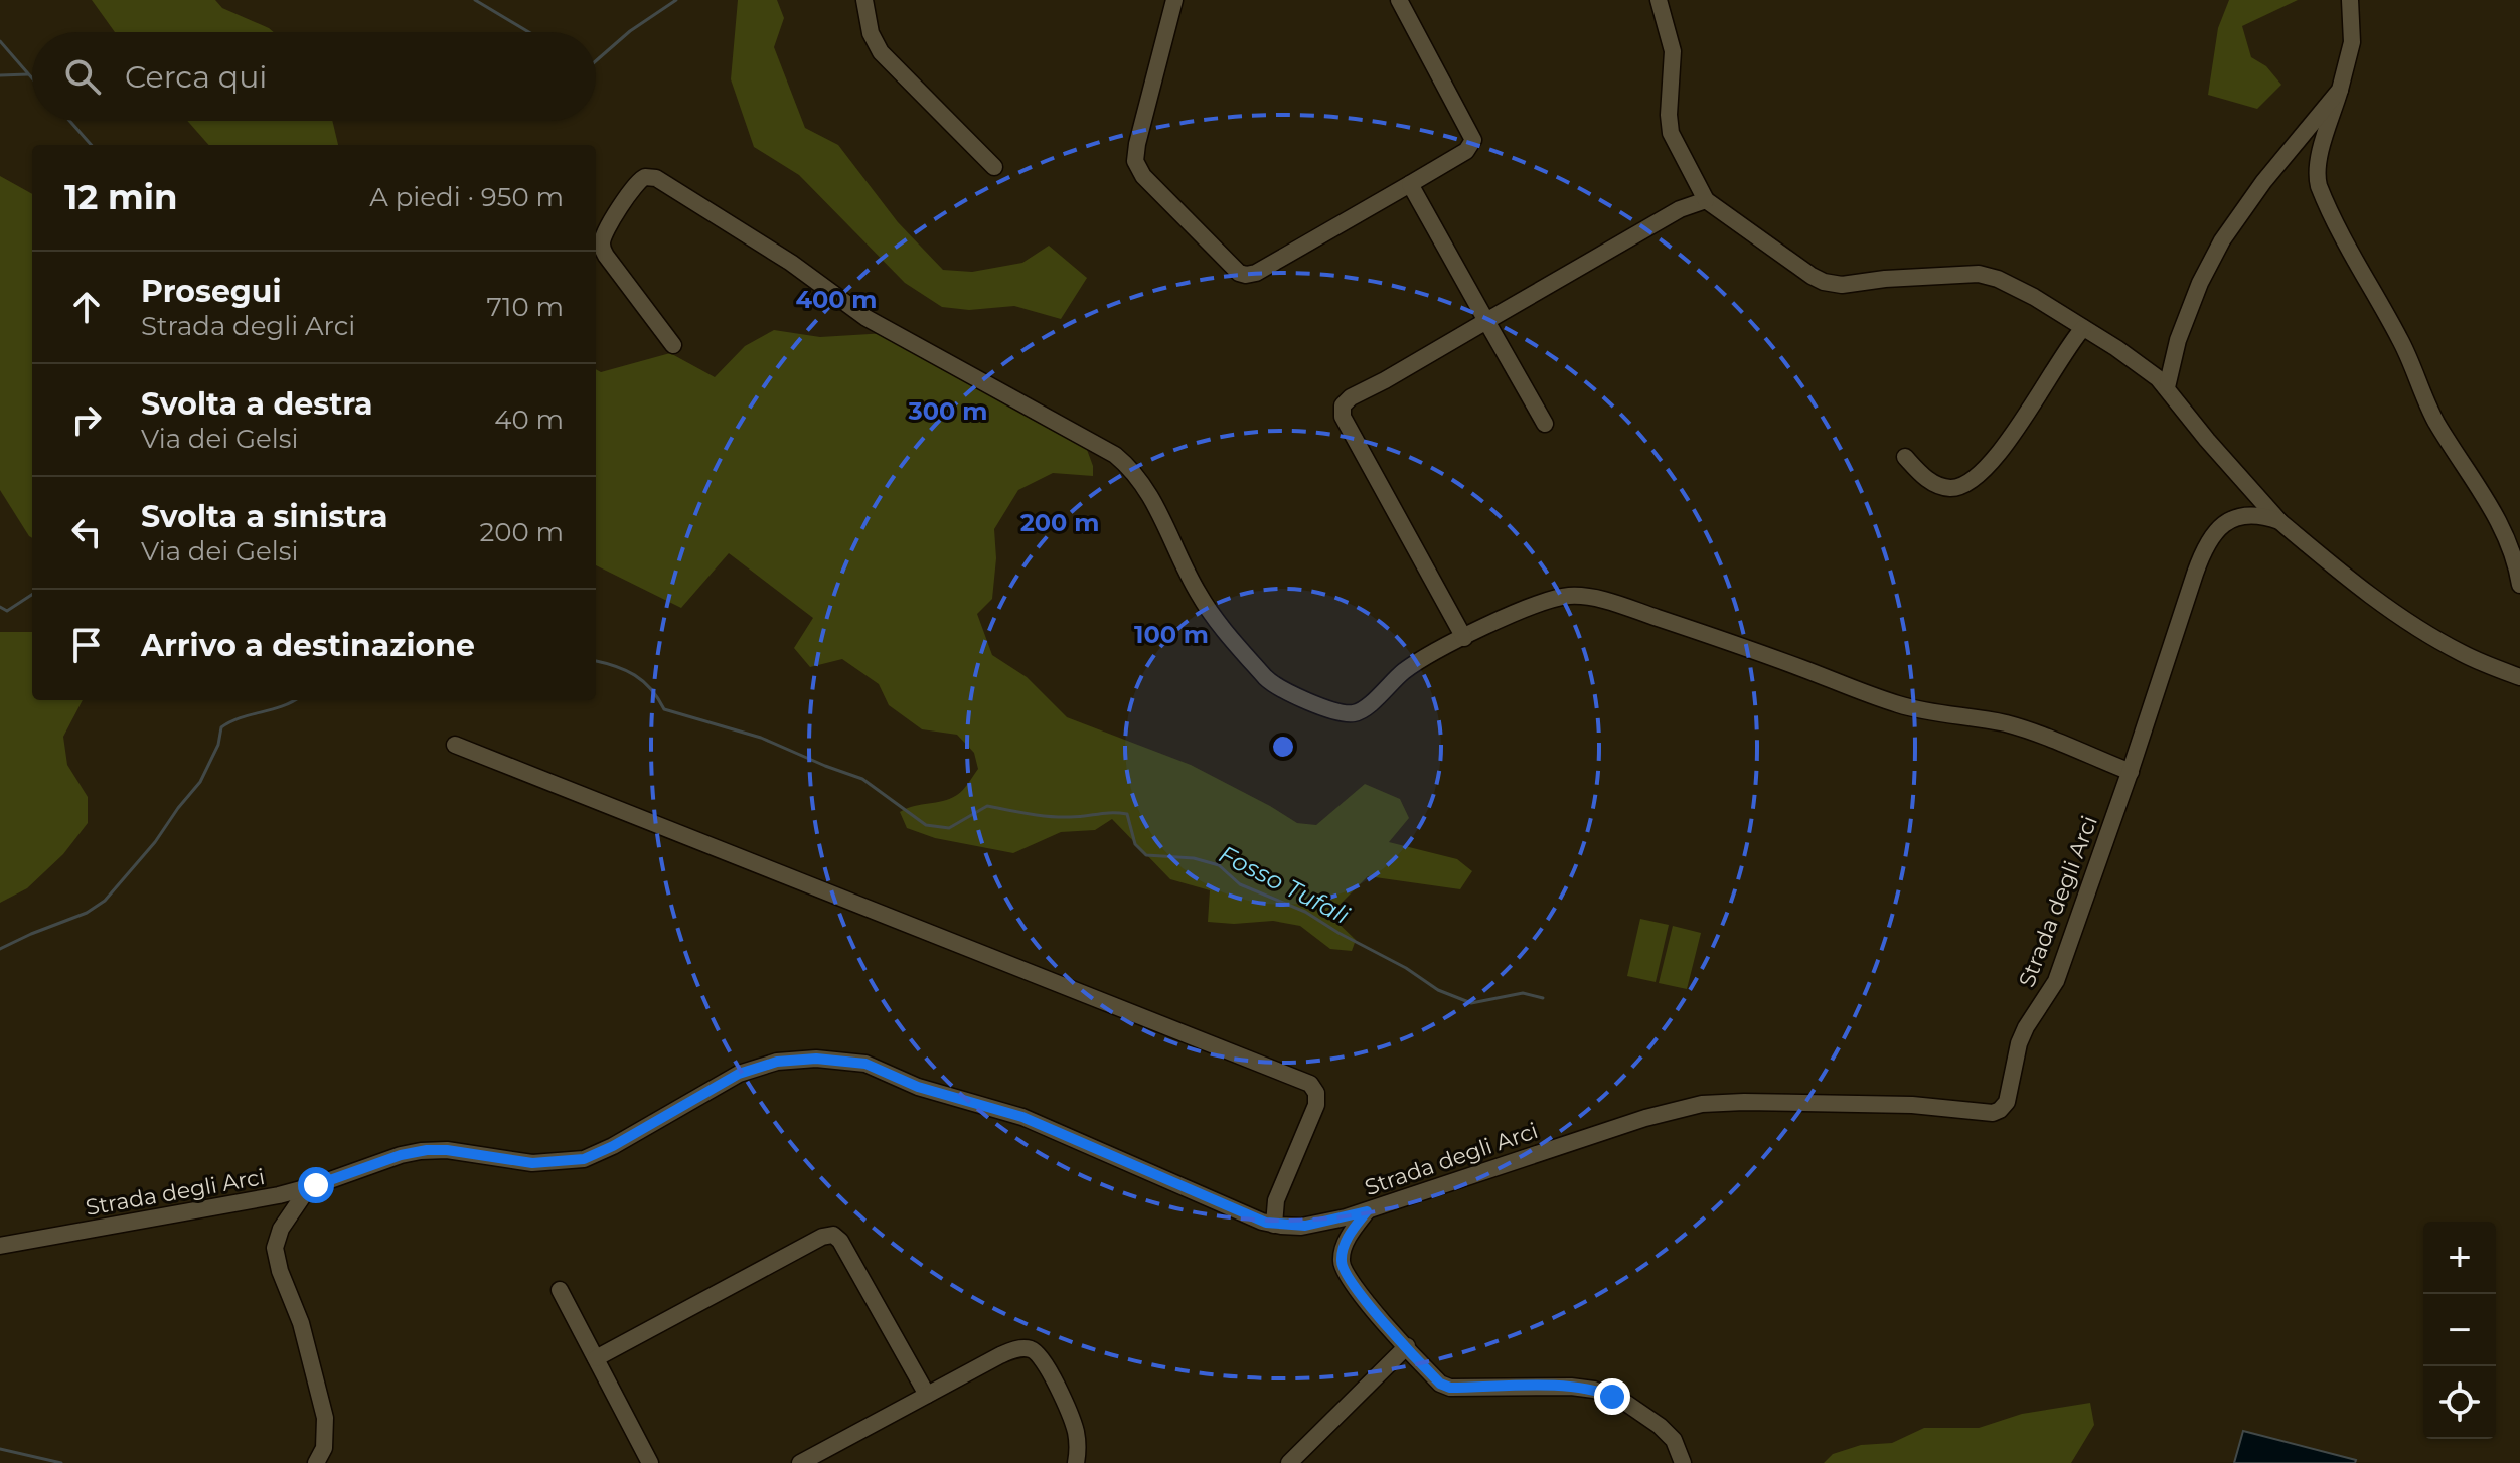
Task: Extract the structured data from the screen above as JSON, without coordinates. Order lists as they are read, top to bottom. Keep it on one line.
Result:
{"streets":{"street":["Strada degli Arci"]},"water":["Fosso Tufali"],"page":{"search":"Cerca qui","heading":["12 min","A piedi · 950 m"],"list":[["Prosegui","Strada degli Arci","710 m"],["Svolta a destra","Via dei Gelsi","40 m"],["Svolta a sinistra","Via dei Gelsi","200 m"],"Arrivo a destinazione"],"map_buttons":["+","−"]},"rings":["400 m","300 m","200 m","100 m"]}
